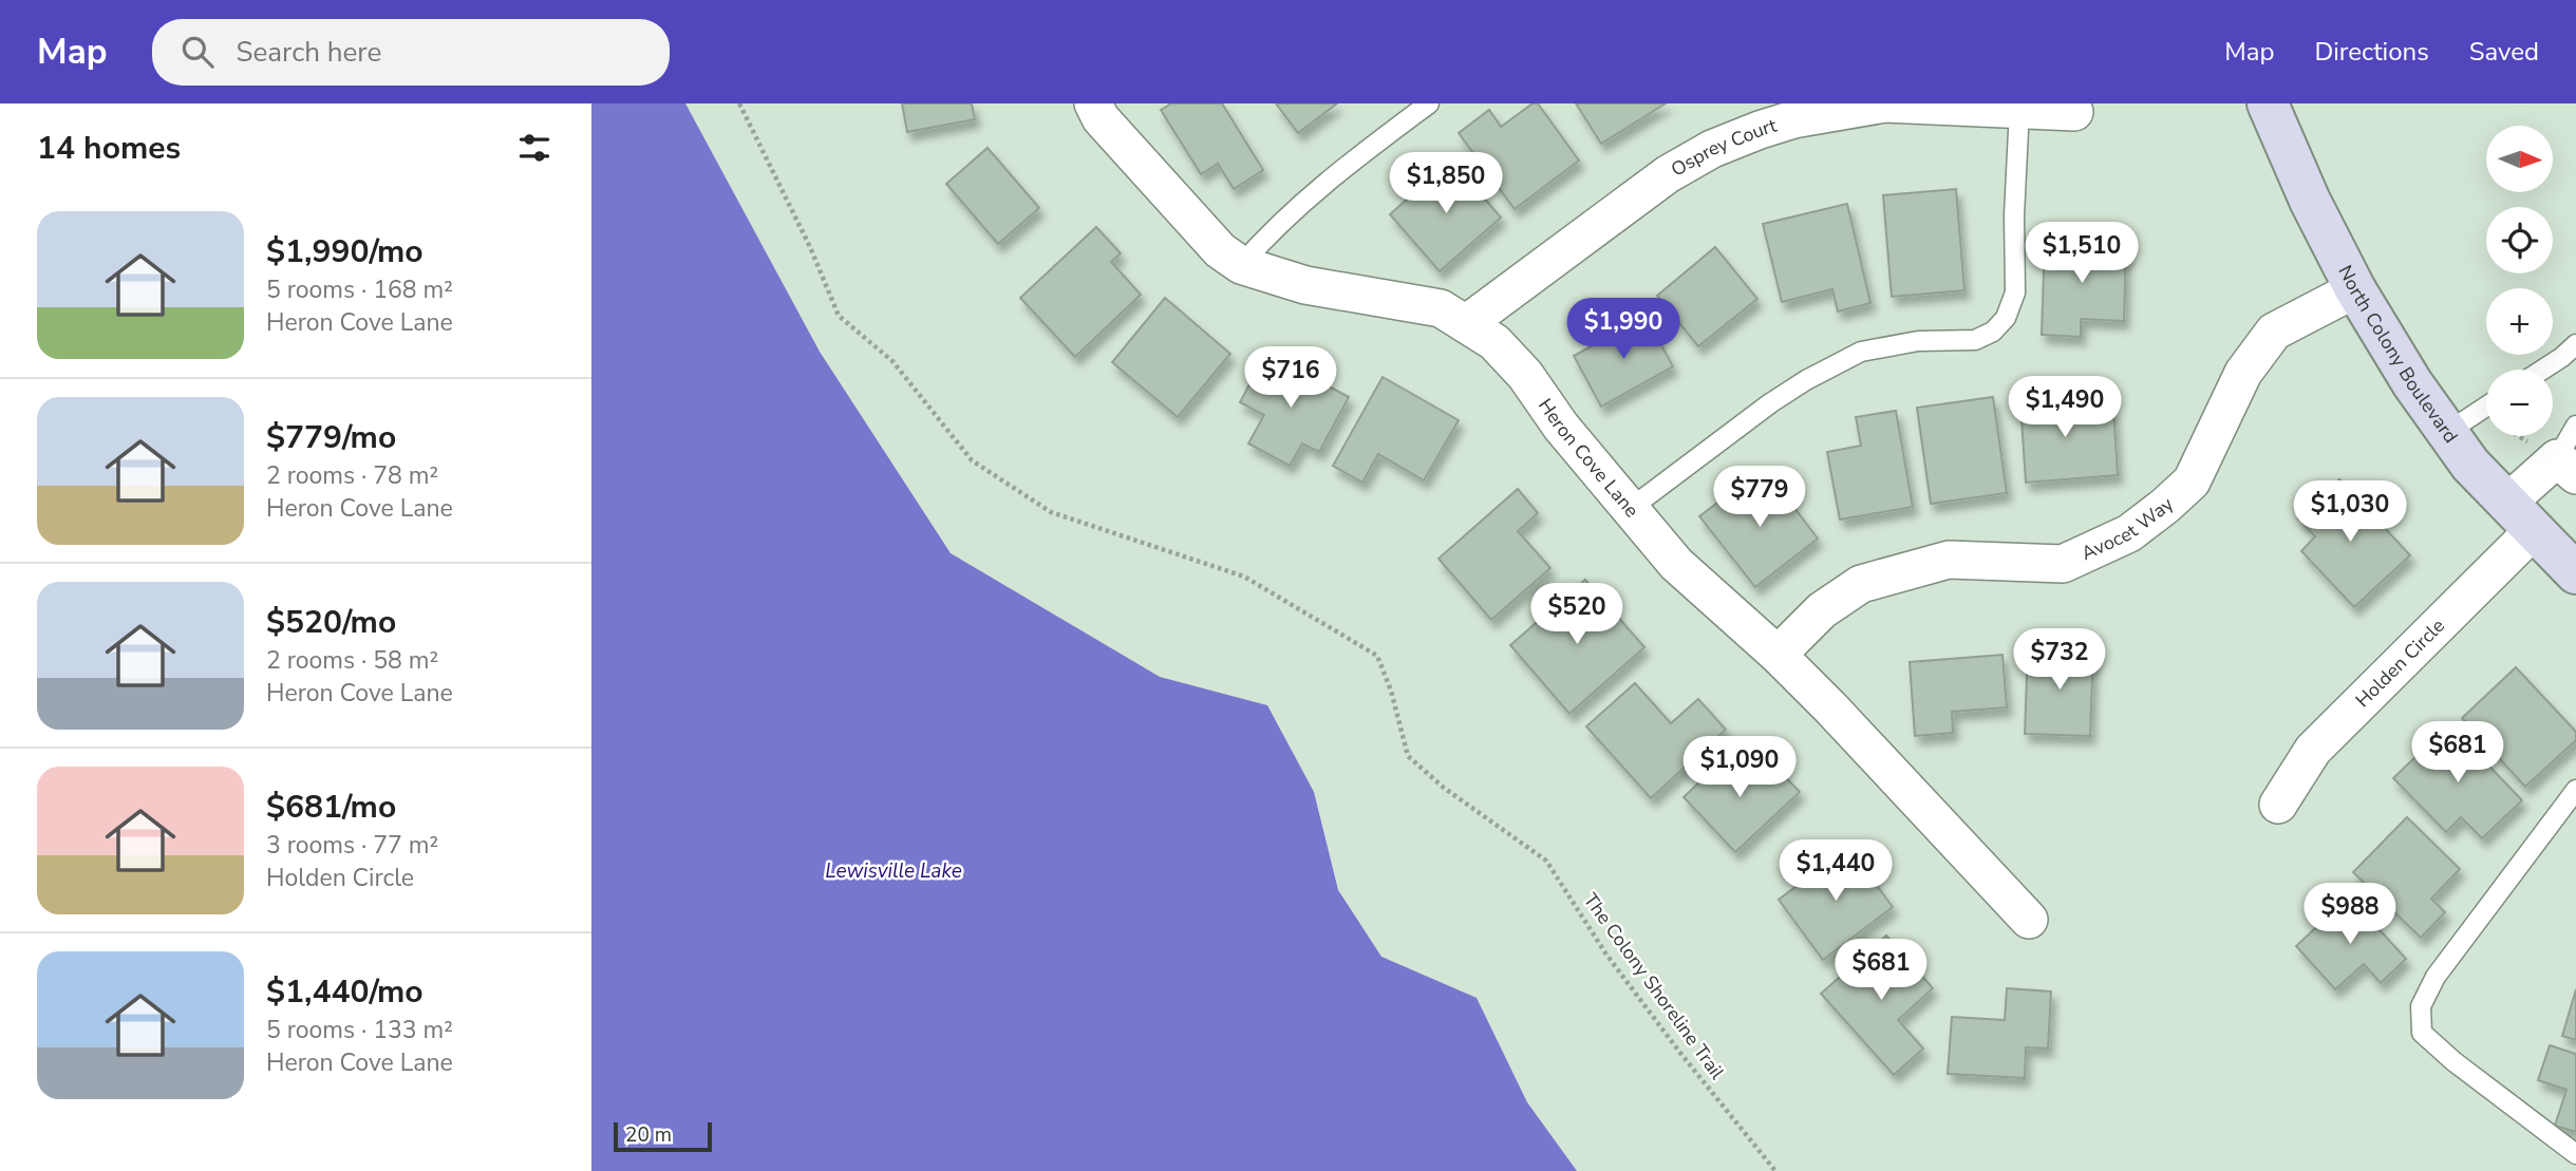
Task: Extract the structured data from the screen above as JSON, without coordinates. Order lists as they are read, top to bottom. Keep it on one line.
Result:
{"streets":{"main road":["North Colony Boulevard"],"street":["Osprey Court","Heron Cove Lane","Avocet Way","Holden Circle"],"path":["The Colony Shoreline Trail"]},"crossings":[["Osprey Court","Heron Cove Lane"],["North Colony Boulevard","Avocet Way"],["North Colony Boulevard","Holden Circle"],["Heron Cove Lane","Avocet Way"]],"water":["Lewisville Lake"],"scale_bar":"20 m","north":"right","page":{"header":"Map","search":"Search here","nav":["Map","Directions","Saved"],"heading":"14 homes","map_buttons":["+","−"],"price":["$1,850","$1,510","$1,990","$716","$1,490","$779","$1,030","$520","$732","$681","$1,090","$1,440","$988","$681"],"list":[{"name":"$1,990/mo","note":"5 rooms · 168 m² · Heron Cove Lane"},{"name":"$779/mo","note":"2 rooms · 78 m² · Heron Cove Lane"},{"name":"$520/mo","note":"2 rooms · 58 m² · Heron Cove Lane"},{"name":"$681/mo","note":"3 rooms · 77 m² · Holden Circle"},{"name":"$1,440/mo","note":"5 rooms · 133 m² · Heron Cove Lane"}],"scale":"20 m"}}
